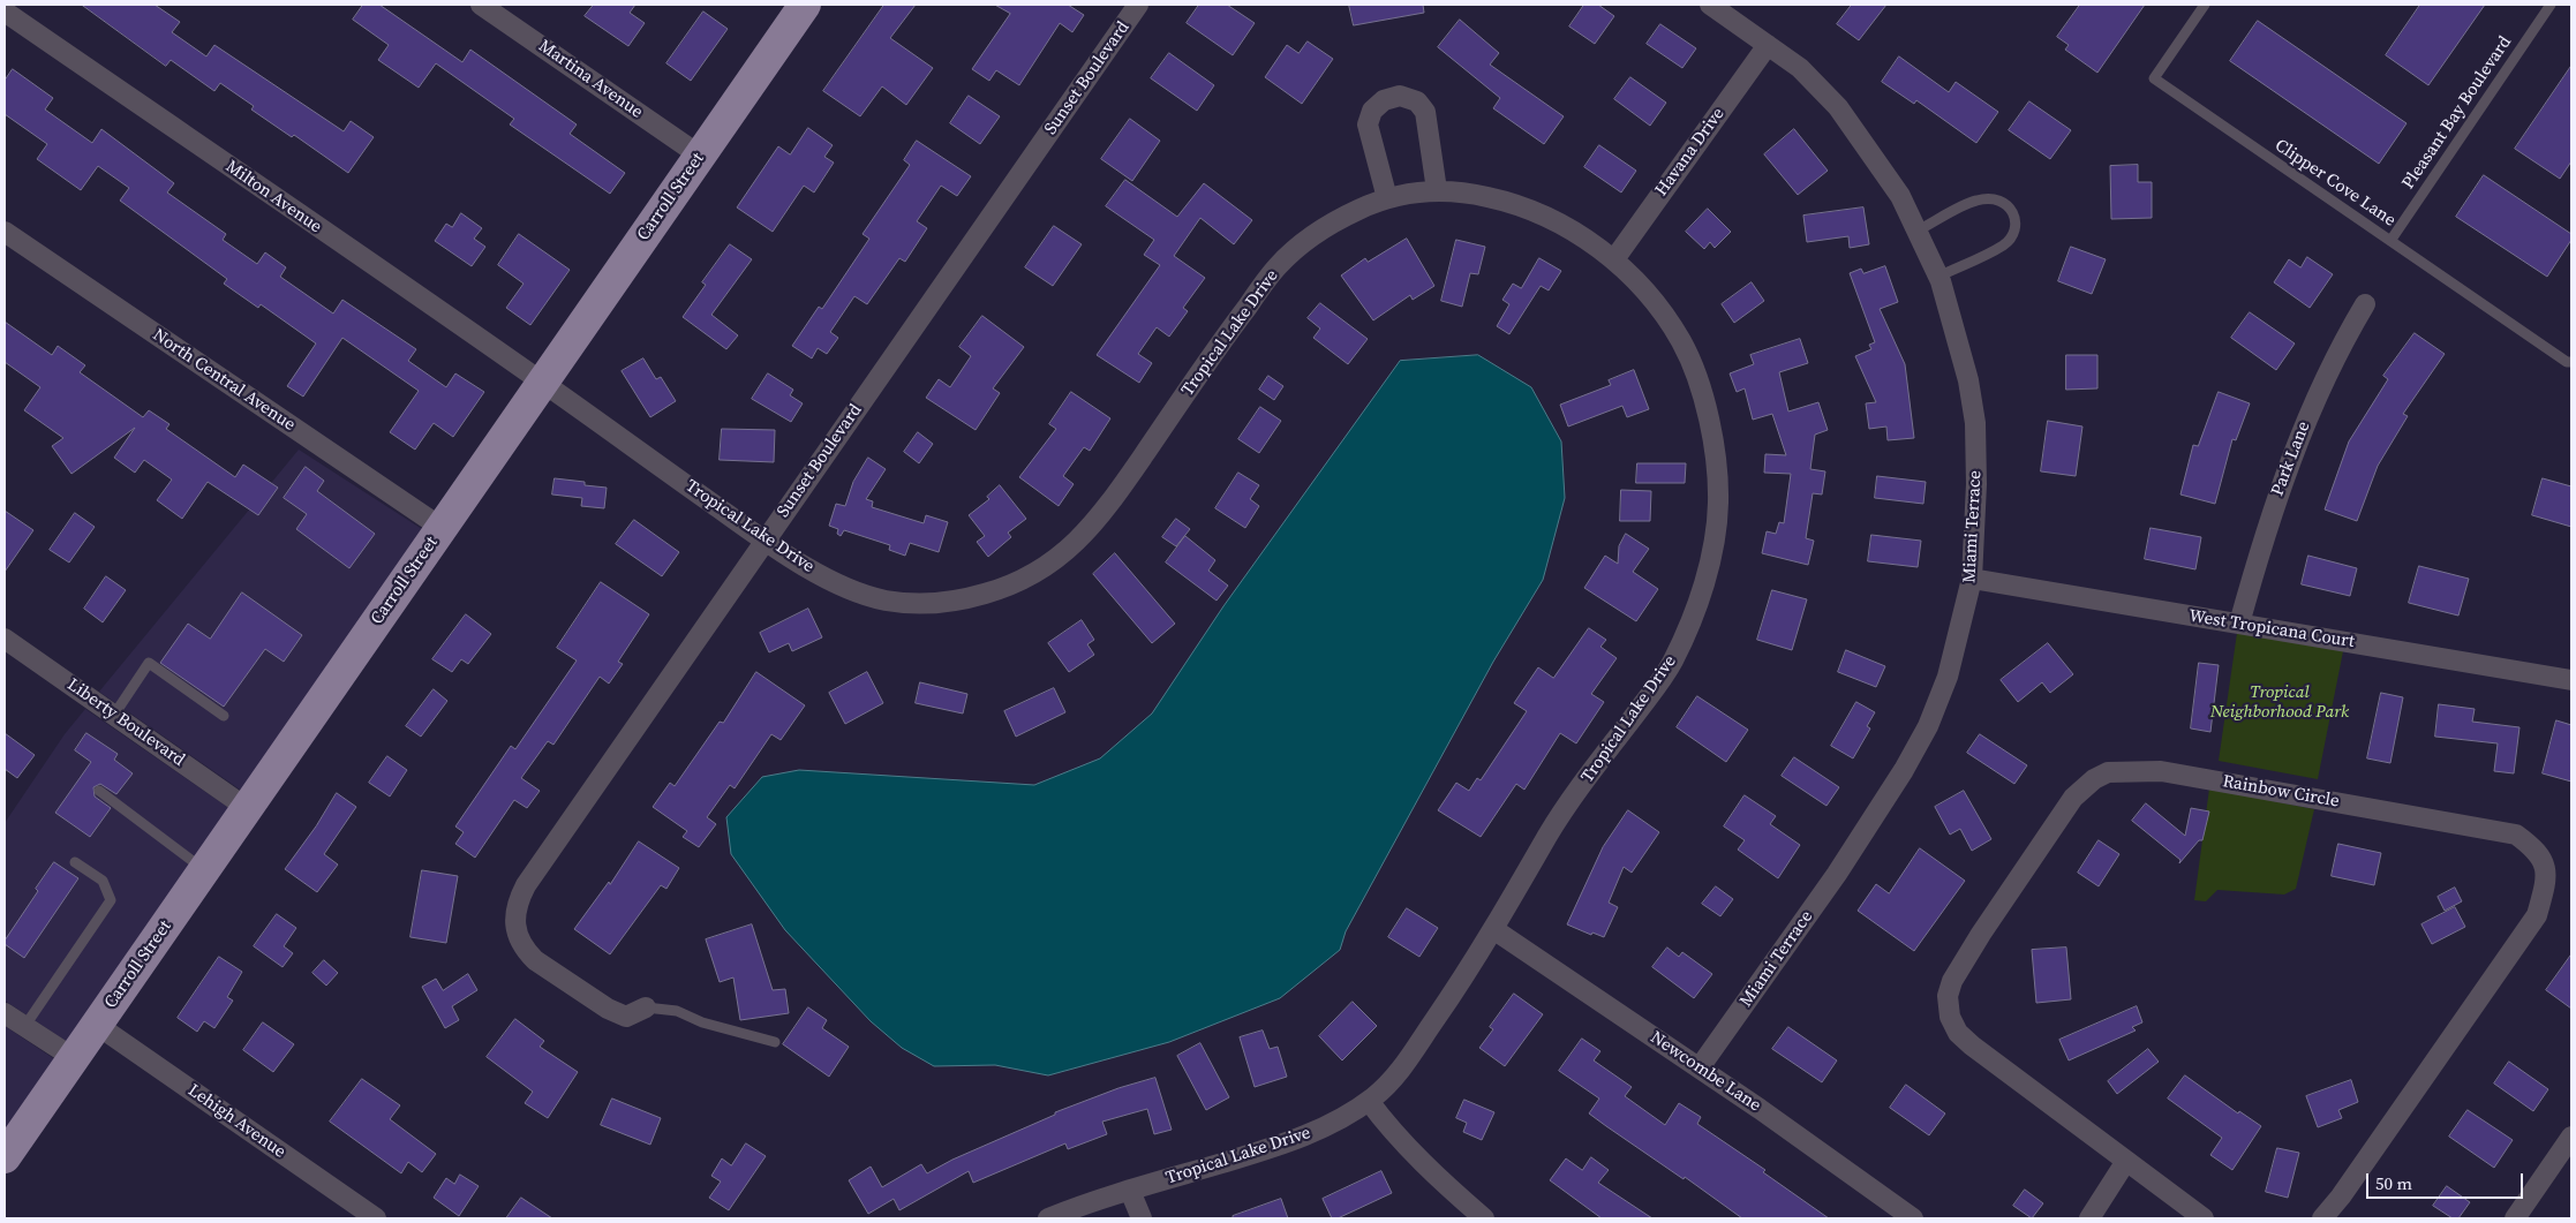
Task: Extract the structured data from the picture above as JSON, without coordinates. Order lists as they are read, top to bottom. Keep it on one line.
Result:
{"streets":{"main road":["Carroll Street"],"street":["Sunset Boulevard","Martina Avenue","Havana Drive","Milton Avenue","Tropical Lake Drive","North Central Avenue","Park Lane","Miami Terrace","West Tropicana Court","Liberty Boulevard","Rainbow Circle","Newcombe Lane","Lehigh Avenue"],"lane":["Pleasant Bay Boulevard","Clipper Cove Lane"]},"crossings":[["Sunset Boulevard","Tropical Lake Drive"],["Martina Avenue","Carroll Street"],["Pleasant Bay Boulevard","Clipper Cove Lane"],["Havana Drive","Tropical Lake Drive"],["Havana Drive","Miami Terrace"],["Milton Avenue","Carroll Street"],["Milton Avenue","Tropical Lake Drive"],["Carroll Street","Tropical Lake Drive"],["Carroll Street","North Central Avenue"],["Carroll Street","Liberty Boulevard"],["Carroll Street","Lehigh Avenue"],["Tropical Lake Drive","Newcombe Lane"],["Park Lane","West Tropicana Court"],["Miami Terrace","West Tropicana Court"],["Miami Terrace","Newcombe Lane"]],"parks":["Tropical Neighborhood Park"],"scale_bar":"50 m"}
